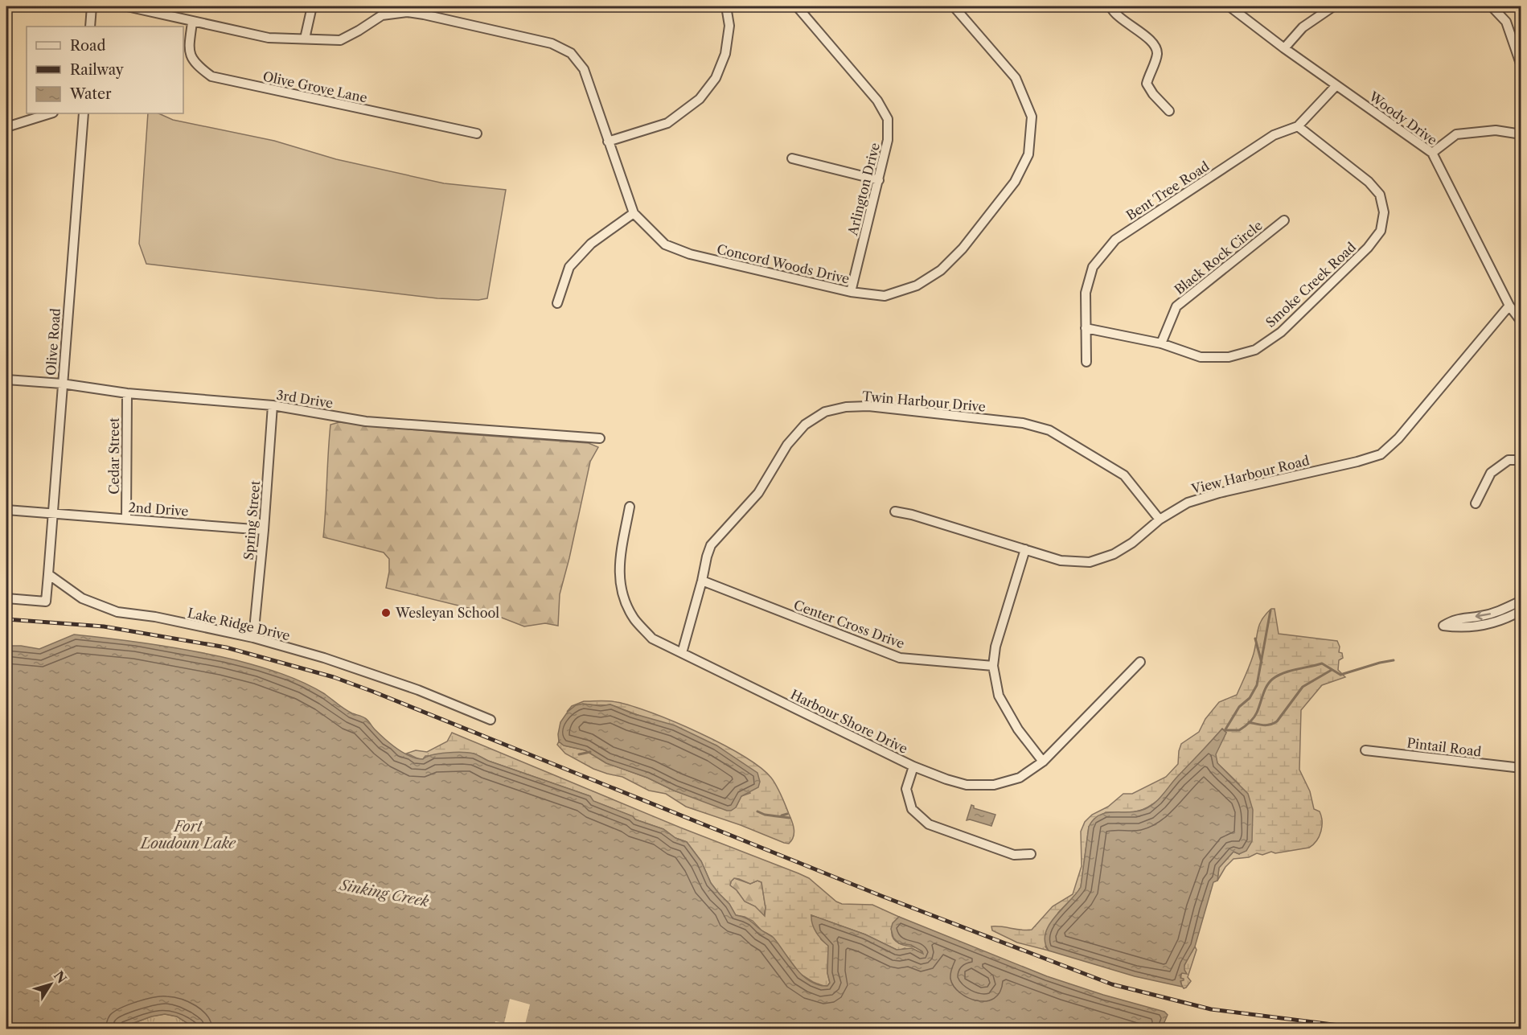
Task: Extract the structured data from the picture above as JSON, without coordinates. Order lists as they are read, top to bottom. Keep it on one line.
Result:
{"streets":{"street":["Olive Grove Lane","Woody Drive","Arlington Drive","Bent Tree Road","Black Rock Circle","Concord Woods Drive","Smoke Creek Road","Olive Road","3rd Drive","Twin Harbour Drive","Cedar Street","View Harbour Road","2nd Drive","Spring Street","Lake Ridge Drive","Center Cross Drive","Harbour Shore Drive","Pintail Road"]},"crossings":[["Olive Grove Lane","Concord Woods Drive"],["Woody Drive","Bent Tree Road"],["Woody Drive","View Harbour Road"],["Arlington Drive","Concord Woods Drive"],["Bent Tree Road","Smoke Creek Road"],["Black Rock Circle","Smoke Creek Road"],["Olive Road","3rd Drive"],["Olive Road","2nd Drive"],["Olive Road","Lake Ridge Drive"],["3rd Drive","Cedar Street"],["3rd Drive","Spring Street"],["Twin Harbour Drive","View Harbour Road"],["Twin Harbour Drive","Center Cross Drive"],["Twin Harbour Drive","Harbour Shore Drive"],["Cedar Street","2nd Drive"],["2nd Drive","Spring Street"],["Spring Street","Lake Ridge Drive"]],"water":["Fort Loudoun Lake","Sinking Creek"],"places":["Wesleyan School"],"legend":["Road","Railway","Water"],"north":"top right"}
